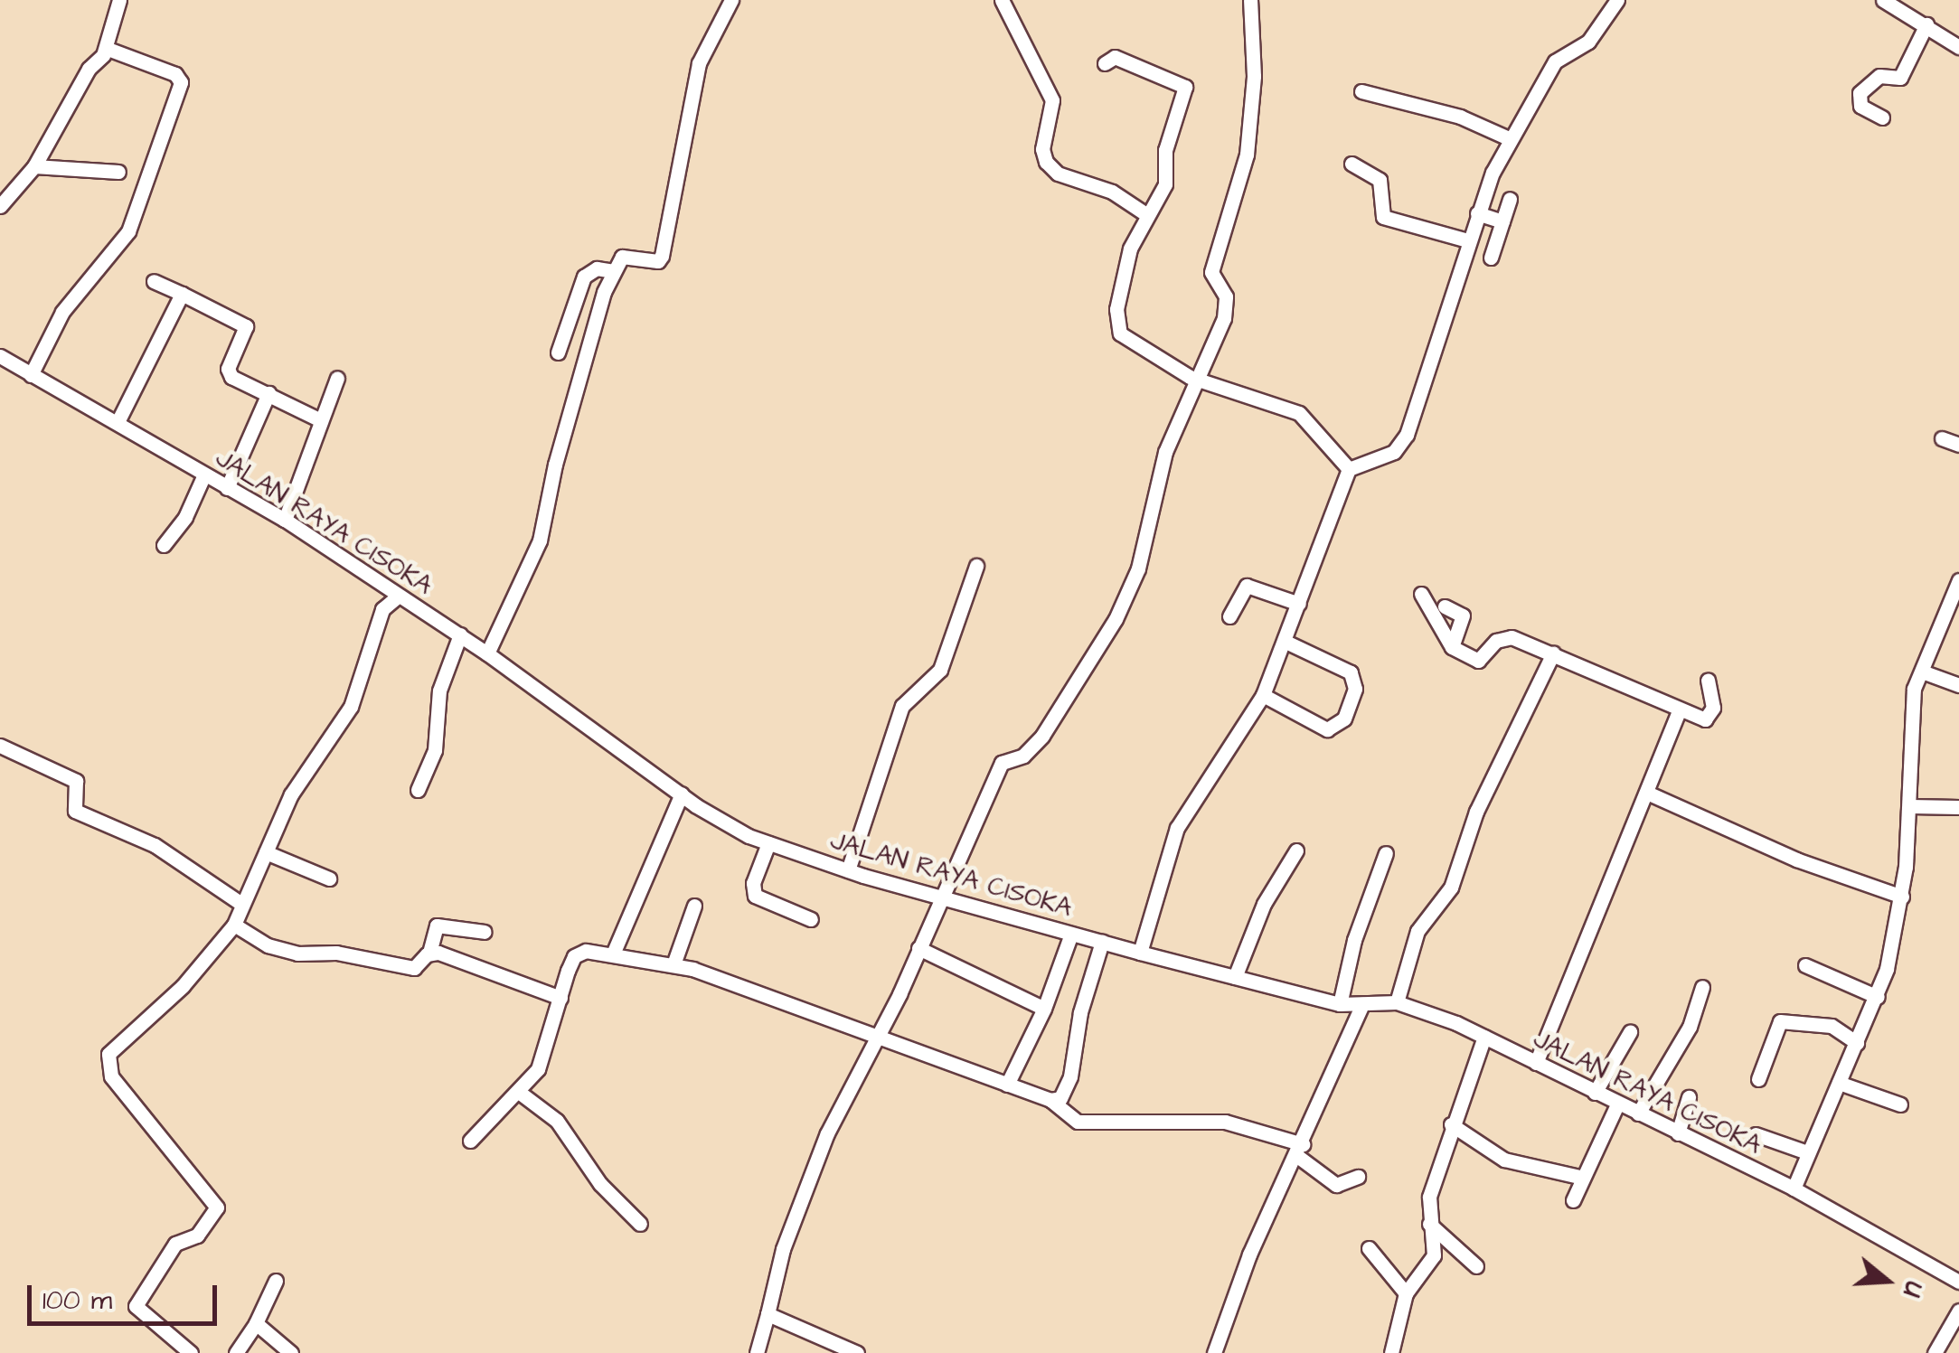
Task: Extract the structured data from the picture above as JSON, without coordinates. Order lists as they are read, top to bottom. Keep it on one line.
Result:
{"streets":{"street":["JALAN RAYA CISOKA"]},"scale_bar":"100 m","north":"right"}
